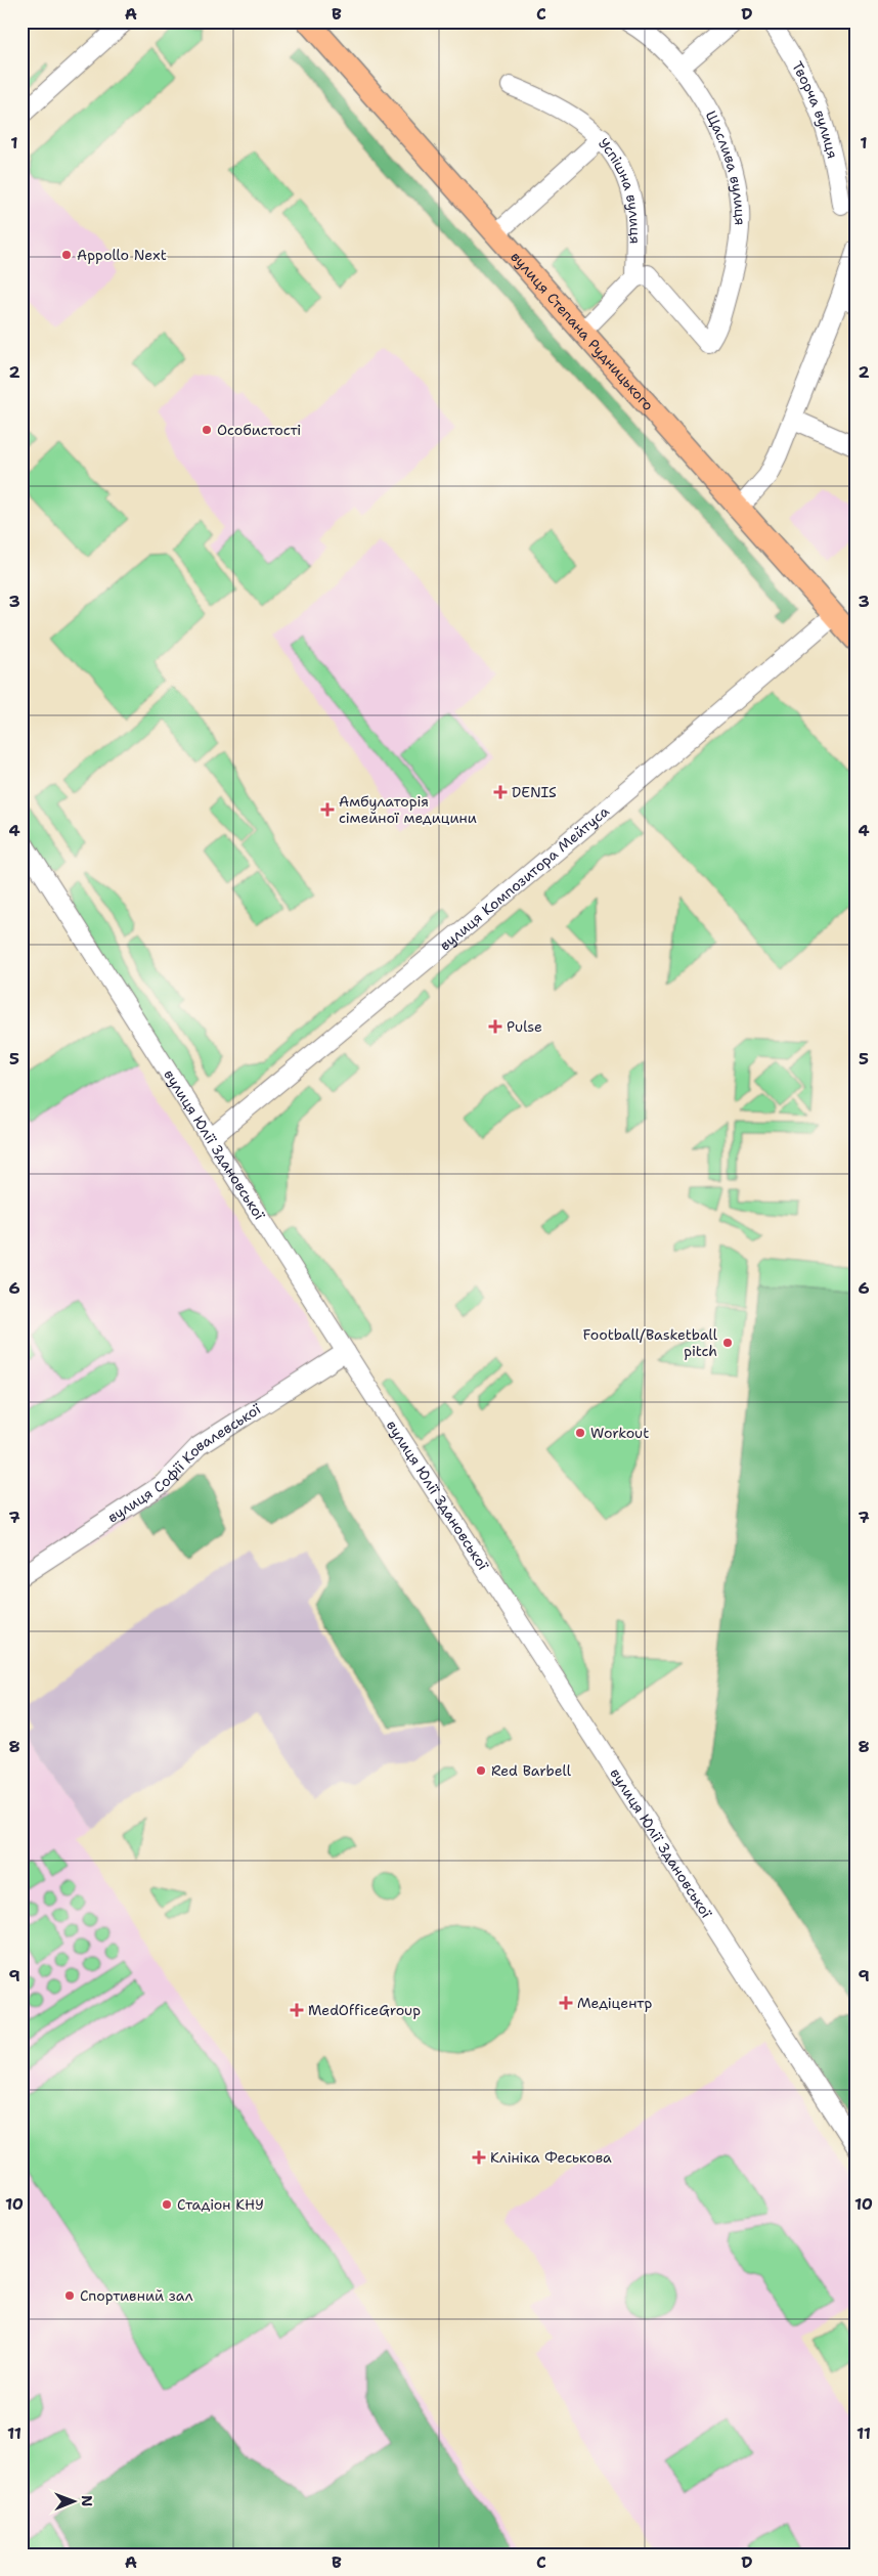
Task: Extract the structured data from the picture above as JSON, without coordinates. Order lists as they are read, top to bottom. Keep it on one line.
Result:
{"streets":{"main road":["вулиця Степана Рудницького"],"street":["Творча вулиця","Щаслива вулиця","Успішна вулиця","вулиця Композитора Мейтуса","вулиця Юлії Здановської","вулиця Софії Ковалевської"]},"crossings":[["Щаслива вулиця","Успішна вулиця"],["вулиця Степана Рудницького","вулиця Композитора Мейтуса"],["вулиця Композитора Мейтуса","вулиця Юлії Здановської"],["вулиця Юлії Здановської","вулиця Софії Ковалевської"]],"places":{"other":["Appollo Next","Особистості","Football/Basketball pitch","Workout","Red Barbell","Стадіон КНУ","Спортивний зал"],"health":["DENIS","Амбулаторія сімейної медицини","Pulse","Медіцентр","MedOfficeGroup","Клініка Феськова"]},"north":"right","grid":{"columns":["A","B","C","D"],"rows":["1","2","3","4","5","6","7","8","9","10","11"]}}
